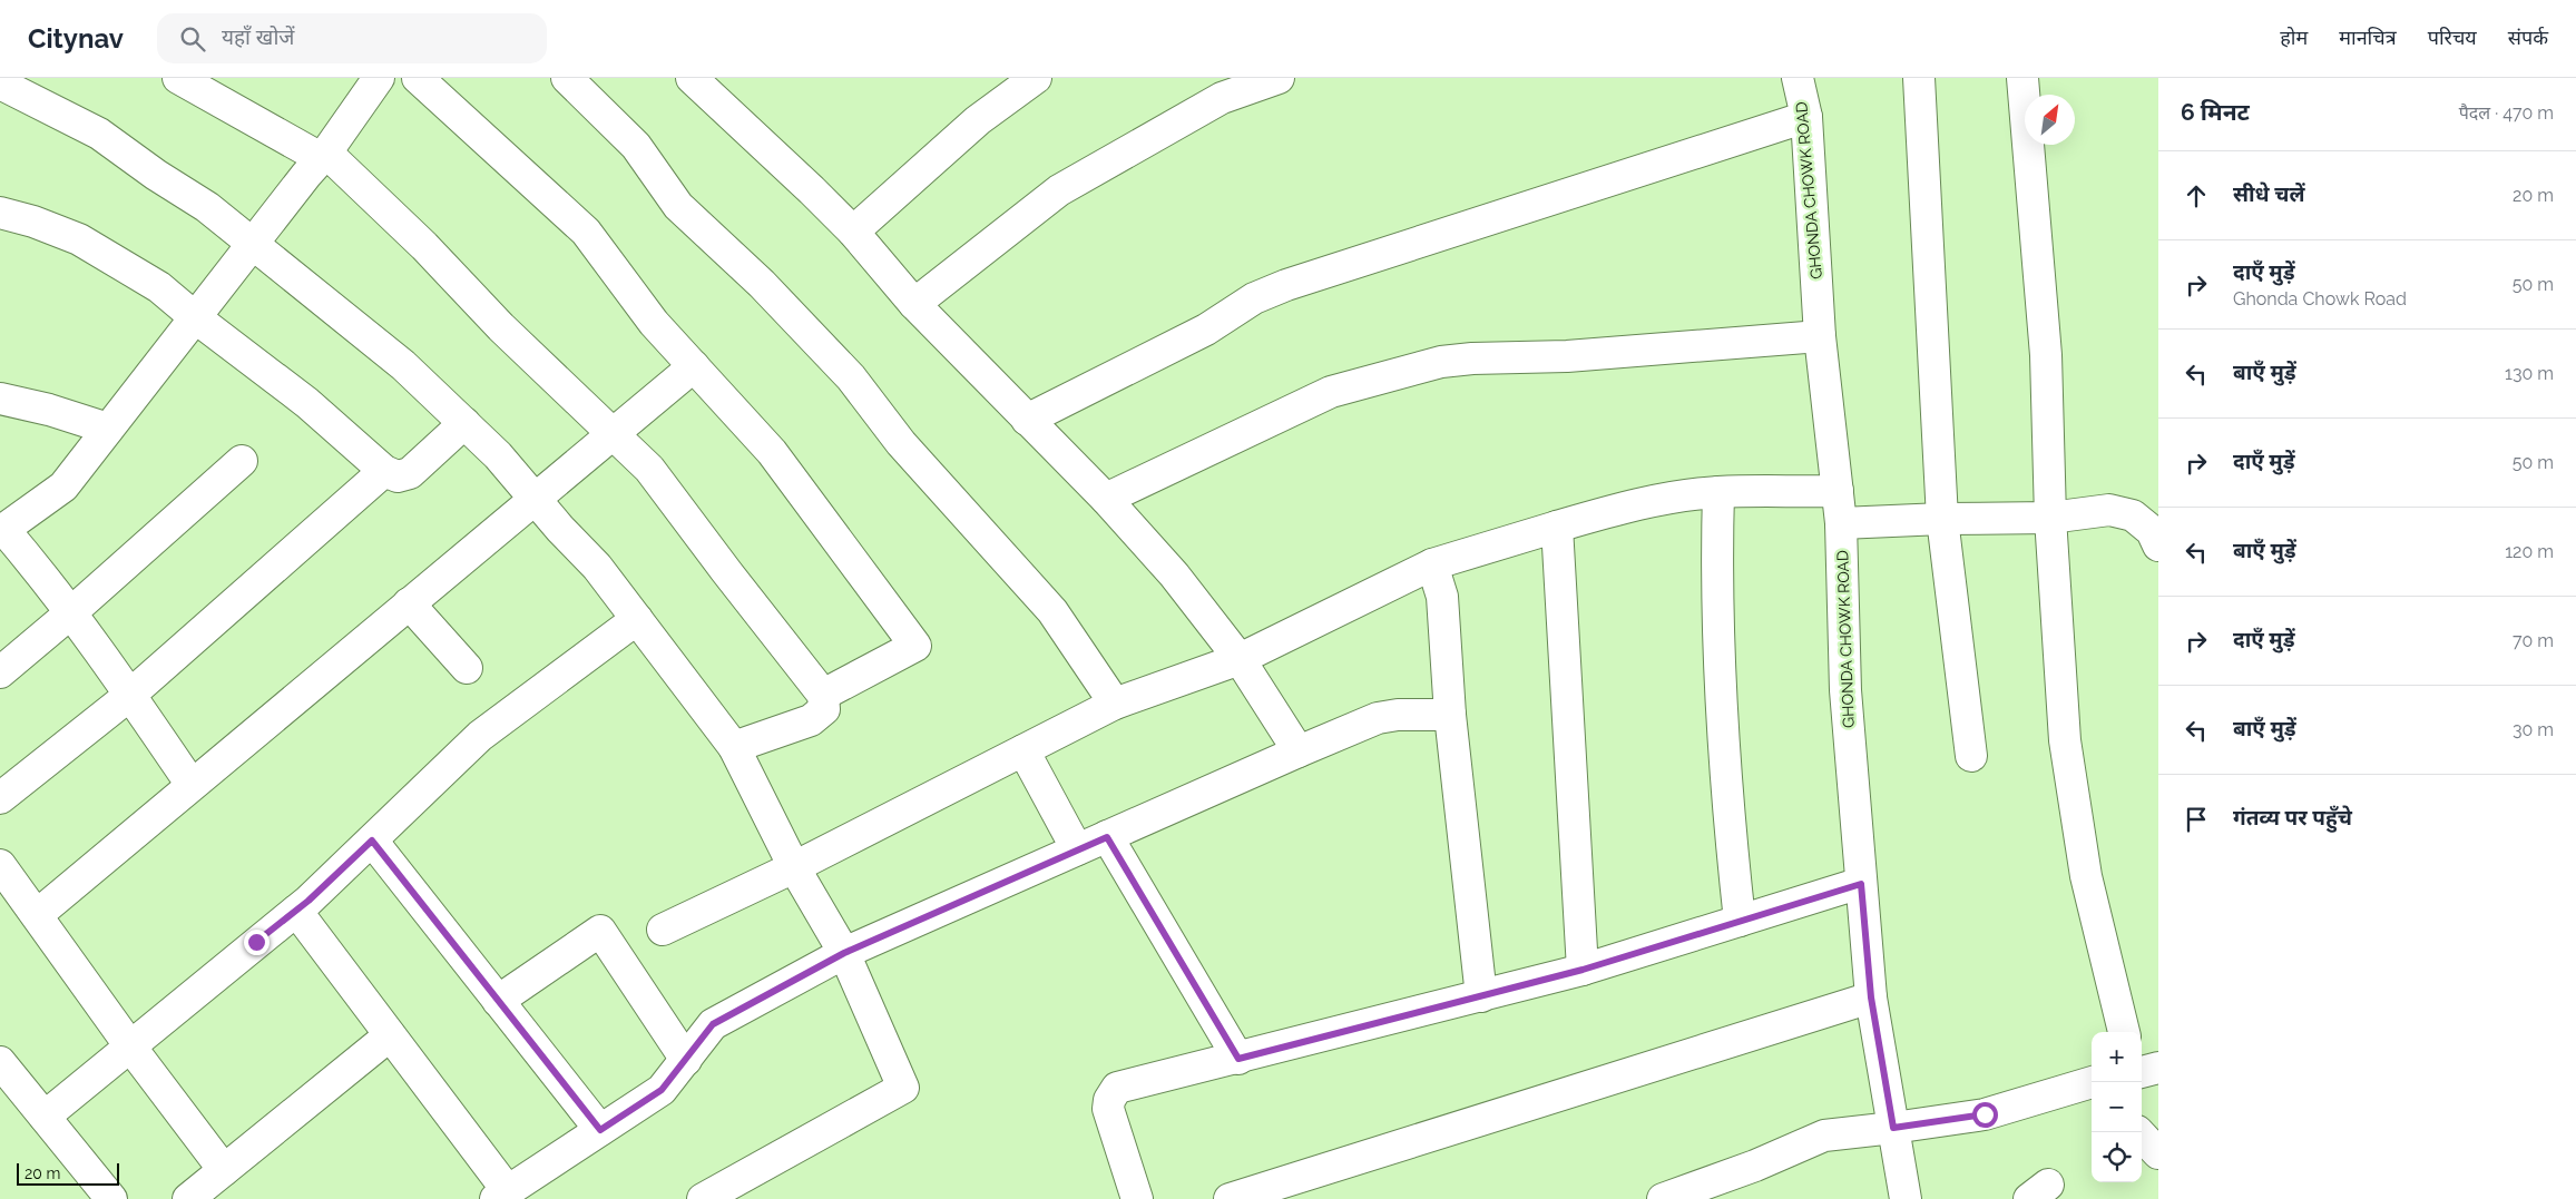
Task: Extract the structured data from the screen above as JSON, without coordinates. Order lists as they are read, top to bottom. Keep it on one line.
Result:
{"streets":{"street":["GHONDA CHOWK ROAD"]},"scale_bar":"20 m","north":"top right","page":{"header":"Citynav","search":"यहाँ खोजें","nav":["होम","मानचित्र","परिचय","संपर्क"],"heading":["6 मिनट","पैदल · 470 m"],"list":[["सीधे चलें","20 m"],["दाएँ मुड़ें","Ghonda Chowk Road","50 m"],["बाएँ मुड़ें","130 m"],["दाएँ मुड़ें","50 m"],["बाएँ मुड़ें","120 m"],["दाएँ मुड़ें","70 m"],["बाएँ मुड़ें","30 m"],"गंतव्य पर पहुँचे"],"map_buttons":["+","−"],"scale":"20 m"}}
